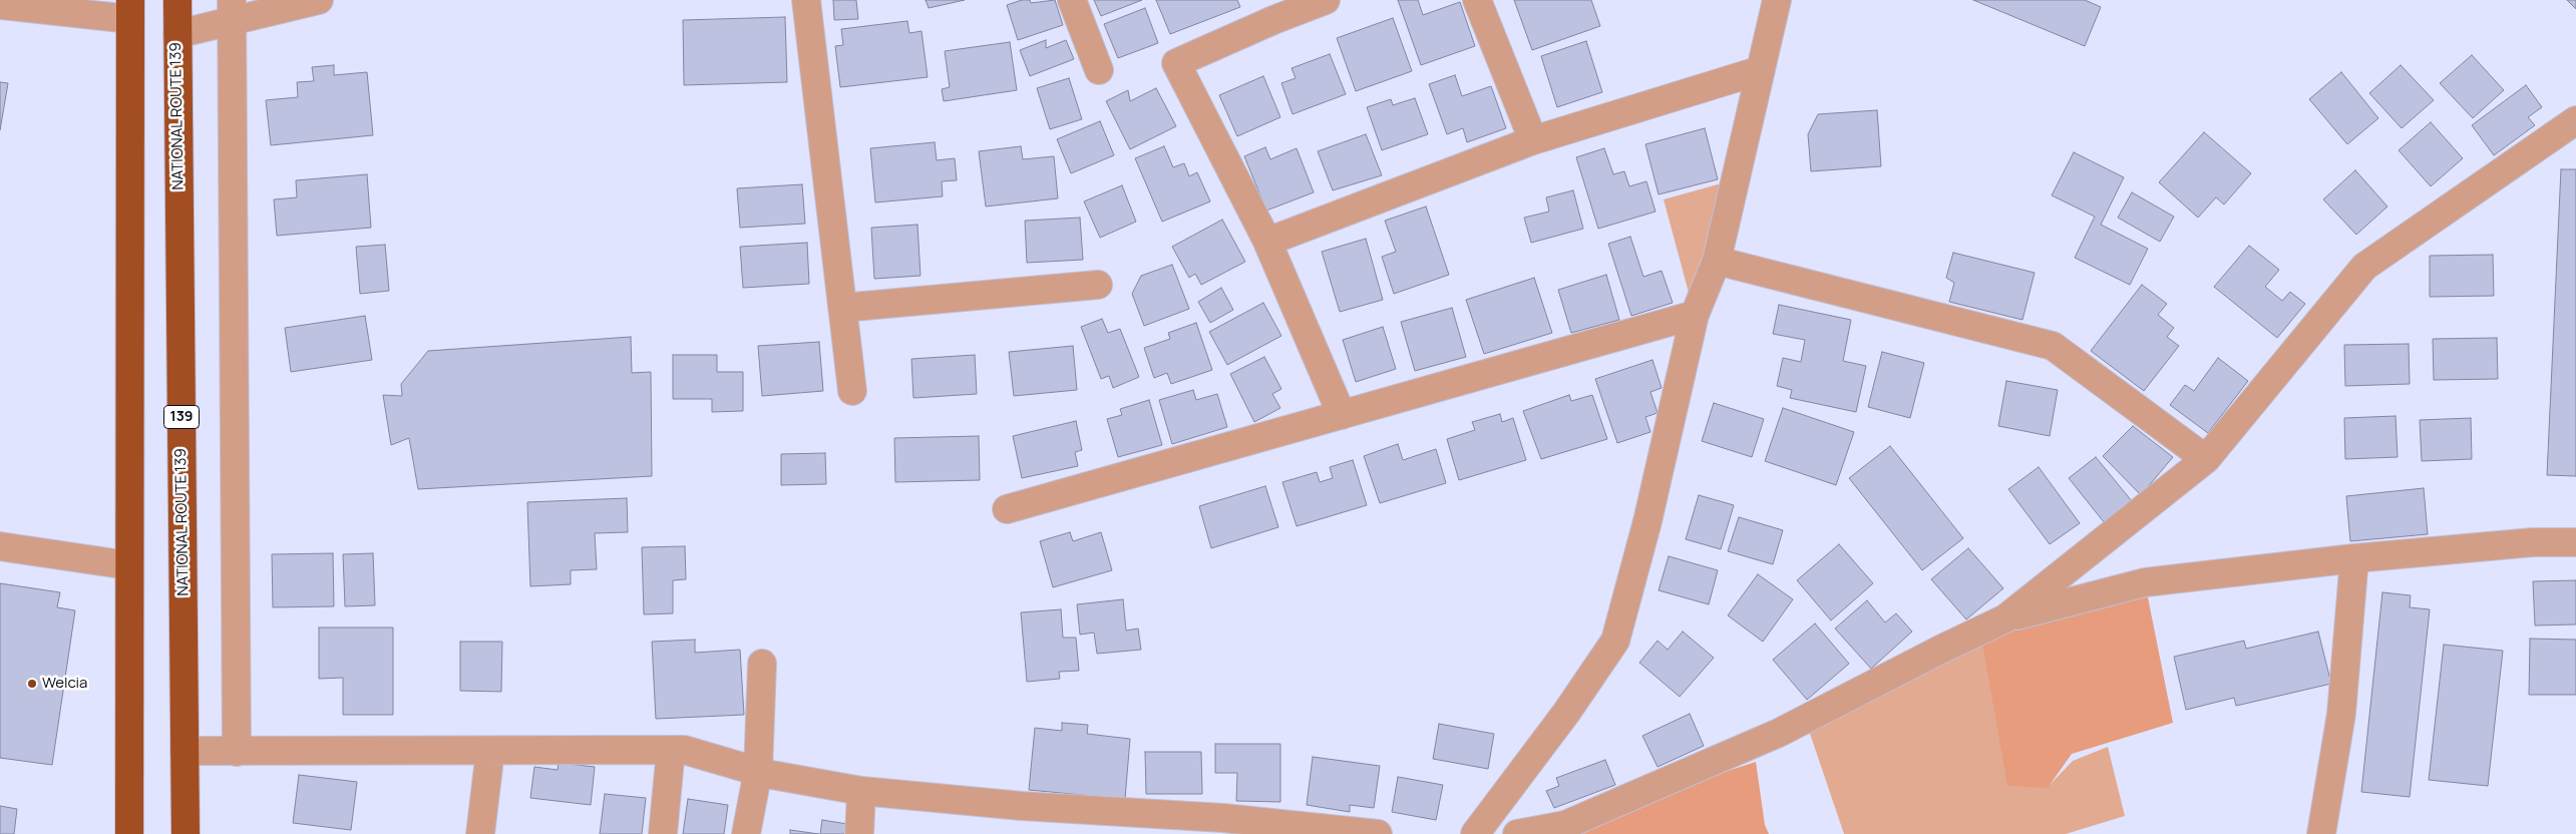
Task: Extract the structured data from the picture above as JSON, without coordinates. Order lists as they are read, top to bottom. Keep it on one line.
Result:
{"streets":{"highway":["NATIONAL ROUTE 139","139"]},"places":["Welcia"]}
